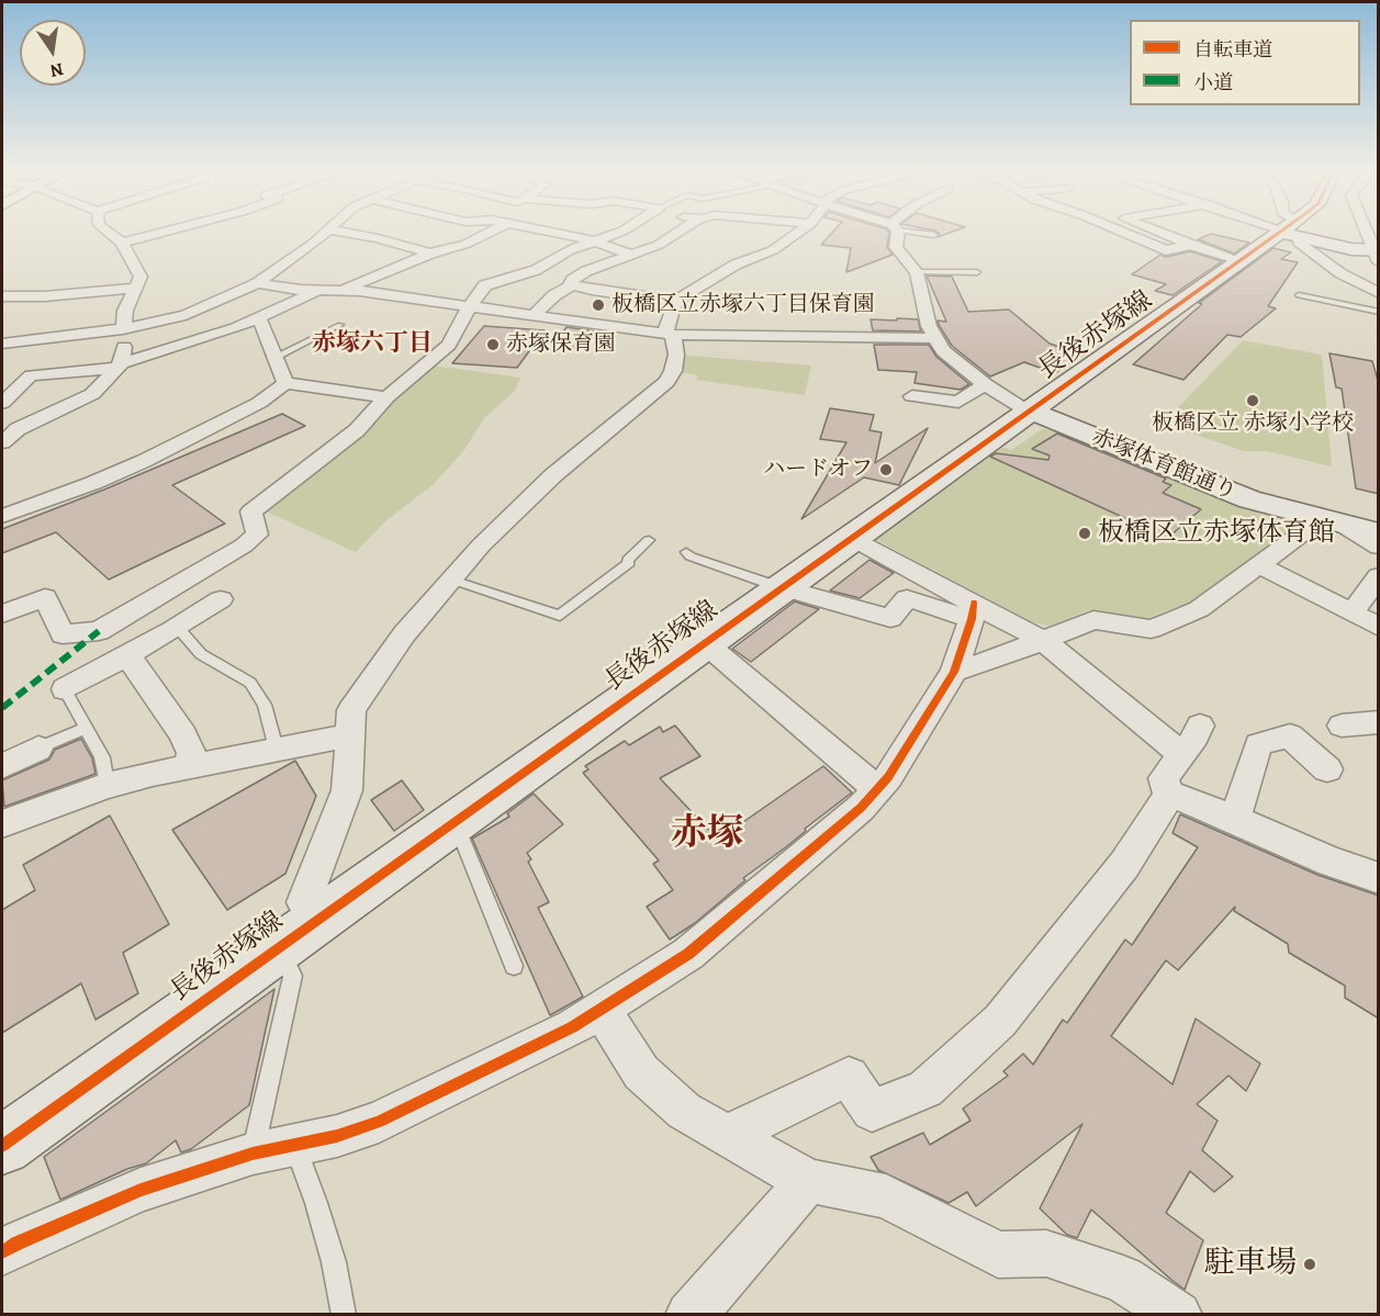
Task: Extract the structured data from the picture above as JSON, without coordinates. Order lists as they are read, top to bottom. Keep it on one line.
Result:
{"streets":{"main road":["長後赤塚線","赤塚体育館通り"]},"crossings":[["長後赤塚線","赤塚体育館通り"]],"districts":["赤塚六丁目","赤塚"],"places":["板橋区立赤塚六丁目保育園","赤塚保育園","板橋区立 赤塚小学校","ハードオフ","板橋区立赤塚体育館","駐車場"],"legend":["自転車道","小道"],"north":"bottom"}
